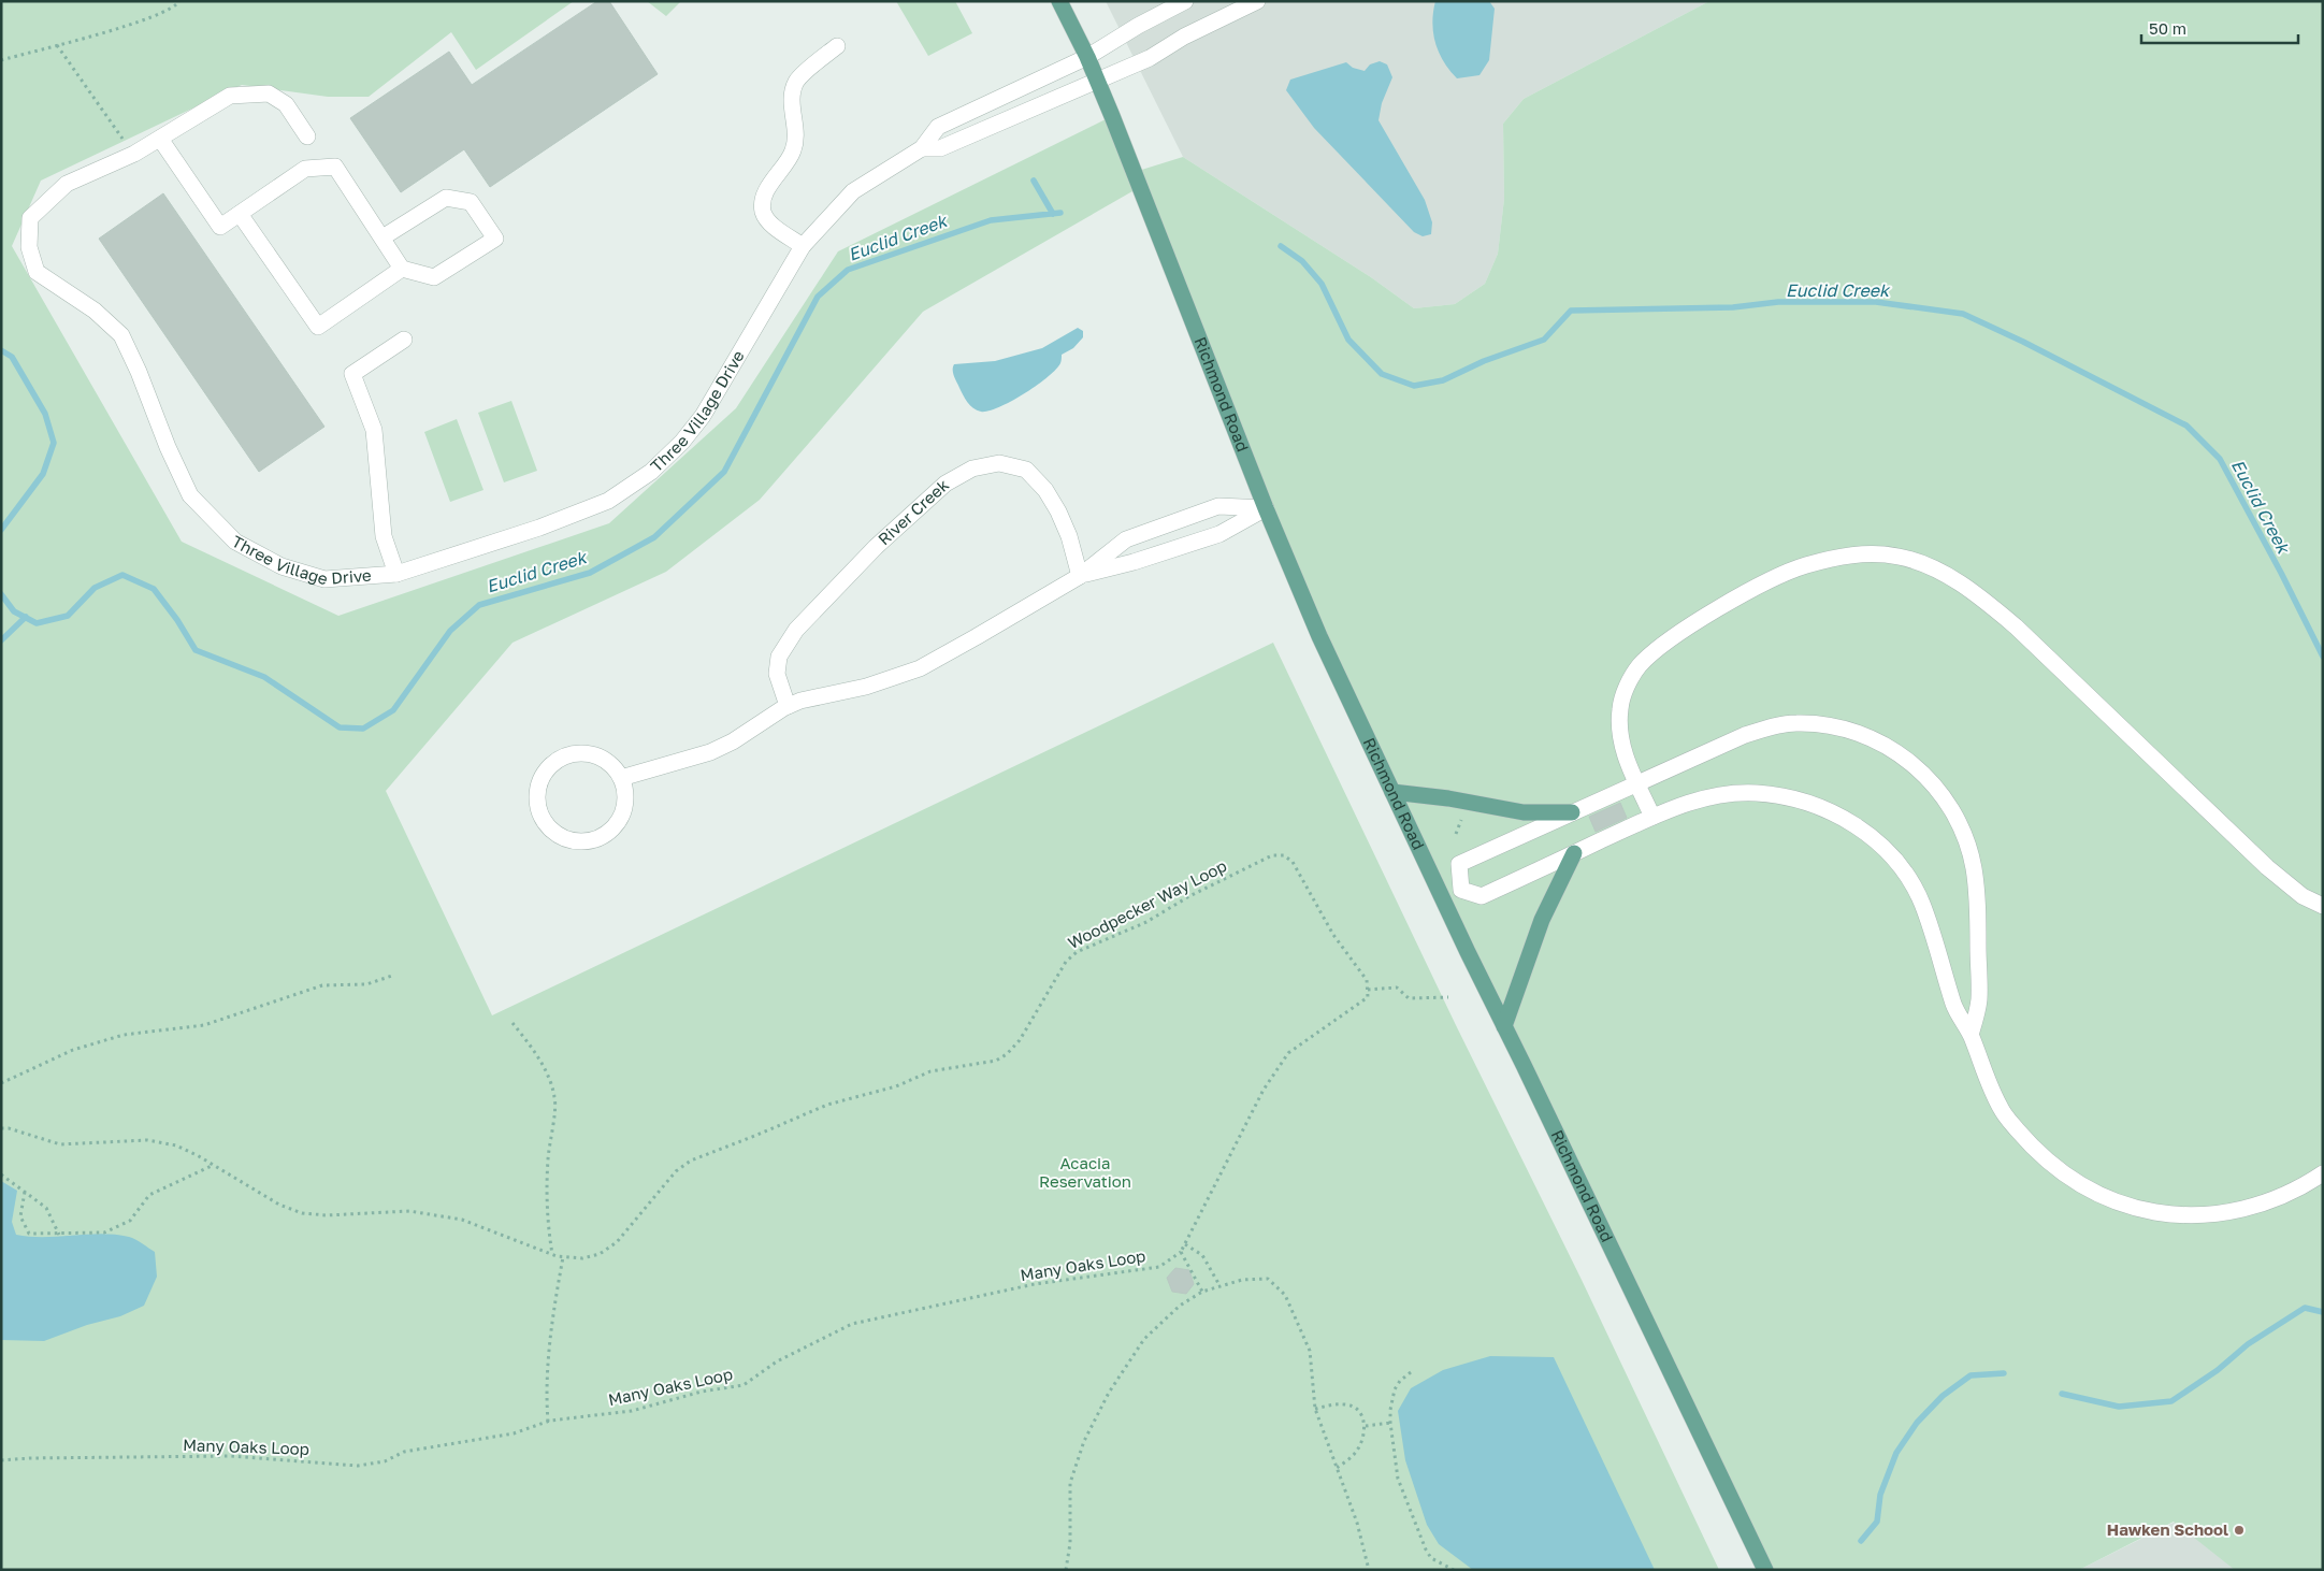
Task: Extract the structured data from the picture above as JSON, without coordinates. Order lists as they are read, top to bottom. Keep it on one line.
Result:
{"streets":{"main road":["Richmond Road"],"street":["Three Village Drive","River Creek"],"path":["Woodpecker Way Loop","Many Oaks Loop"]},"crossings":[["Richmond Road","Three Village Drive"]],"water":["Euclid Creek"],"parks":["Acacia Reservation"],"places":["Hawken School"],"scale_bar":"50 m"}
